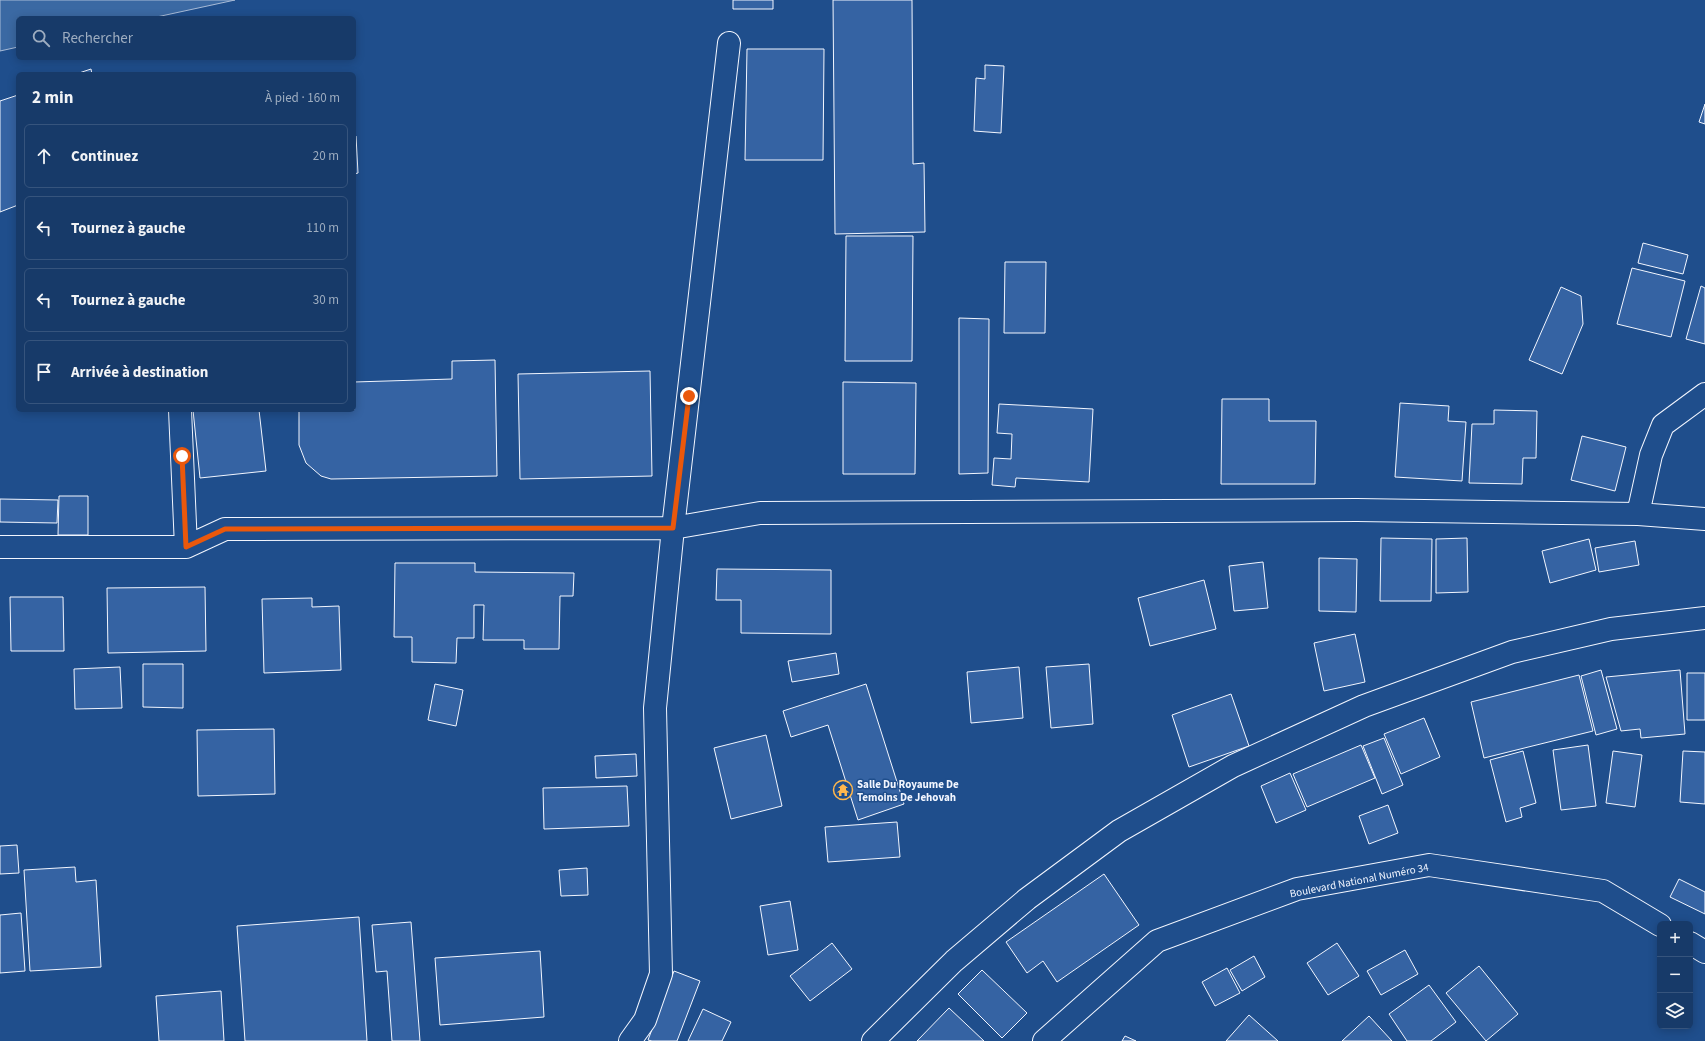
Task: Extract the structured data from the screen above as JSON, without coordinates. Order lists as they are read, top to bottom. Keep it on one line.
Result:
{"streets":{"main road":["Boulevard National Numéro 34"]},"places":{"temple":["Salle Du Royaume De Temoins De Jehovah"]},"page":{"search":"Rechercher","heading":["2 min","À pied · 160 m"],"list":[["Continuez","20 m"],["Tournez à gauche","110 m"],["Tournez à gauche","30 m"],"Arrivée à destination"],"map_buttons":["+","−"]}}
